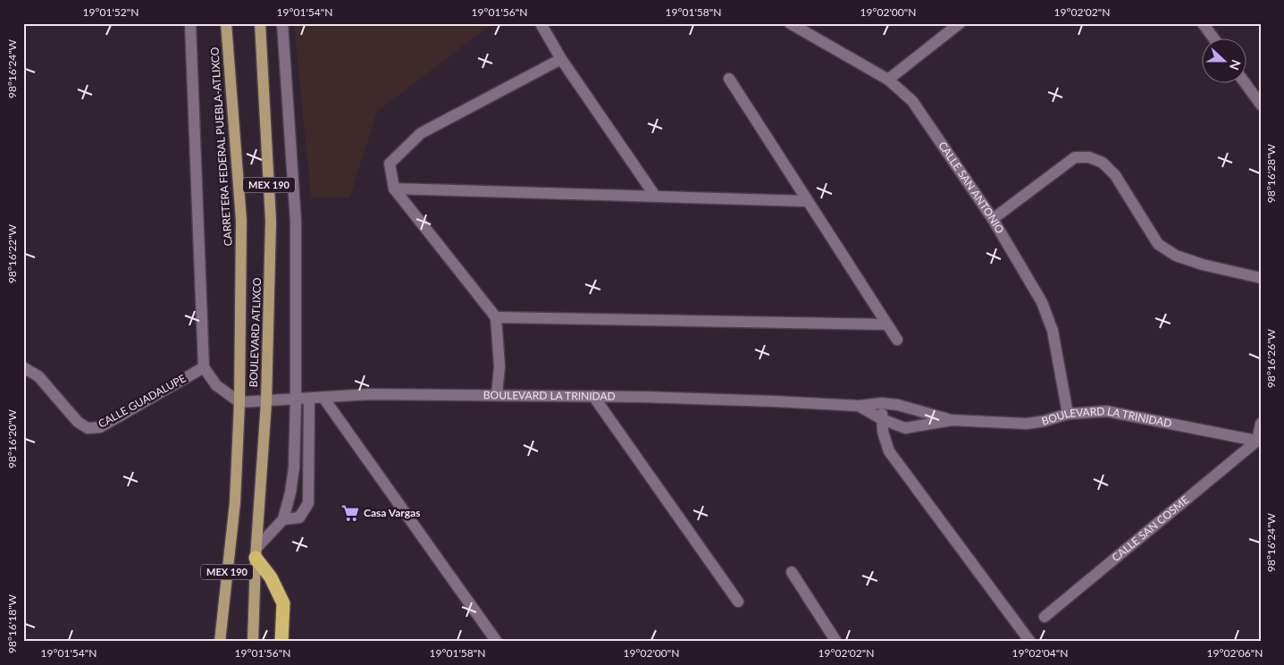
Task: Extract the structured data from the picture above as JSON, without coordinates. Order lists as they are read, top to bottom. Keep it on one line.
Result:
{"streets":{"main road":["CARRETERA FEDERAL PUEBLA-ATLIXCO","MEX 190","BOULEVARD ATLIXCO"],"street":["CALLE SAN ANTONIO","BOULEVARD LA TRINIDAD","CALLE GUADALUPE","CALLE SAN COSME"]},"crossings":[["CARRETERA FEDERAL PUEBLA-ATLIXCO","BOULEVARD ATLIXCO"],["CARRETERA FEDERAL PUEBLA-ATLIXCO","BOULEVARD LA TRINIDAD"],["CALLE SAN ANTONIO","BOULEVARD LA TRINIDAD"],["BOULEVARD ATLIXCO","BOULEVARD LA TRINIDAD"],["BOULEVARD LA TRINIDAD","CALLE SAN COSME"]],"places":{"supermarket":["Casa Vargas"]},"north":"right","coordinates":["19°01'52\"N","19°01'54\"N","19°01'56\"N","19°01'58\"N","19°02'00\"N","19°02'02\"N","98°16'24\"W","98°16'28\"W","98°16'22\"W","98°16'26\"W","98°16'20\"W","98°16'18\"W","19°02'04\"N","19°02'06\"N"]}
